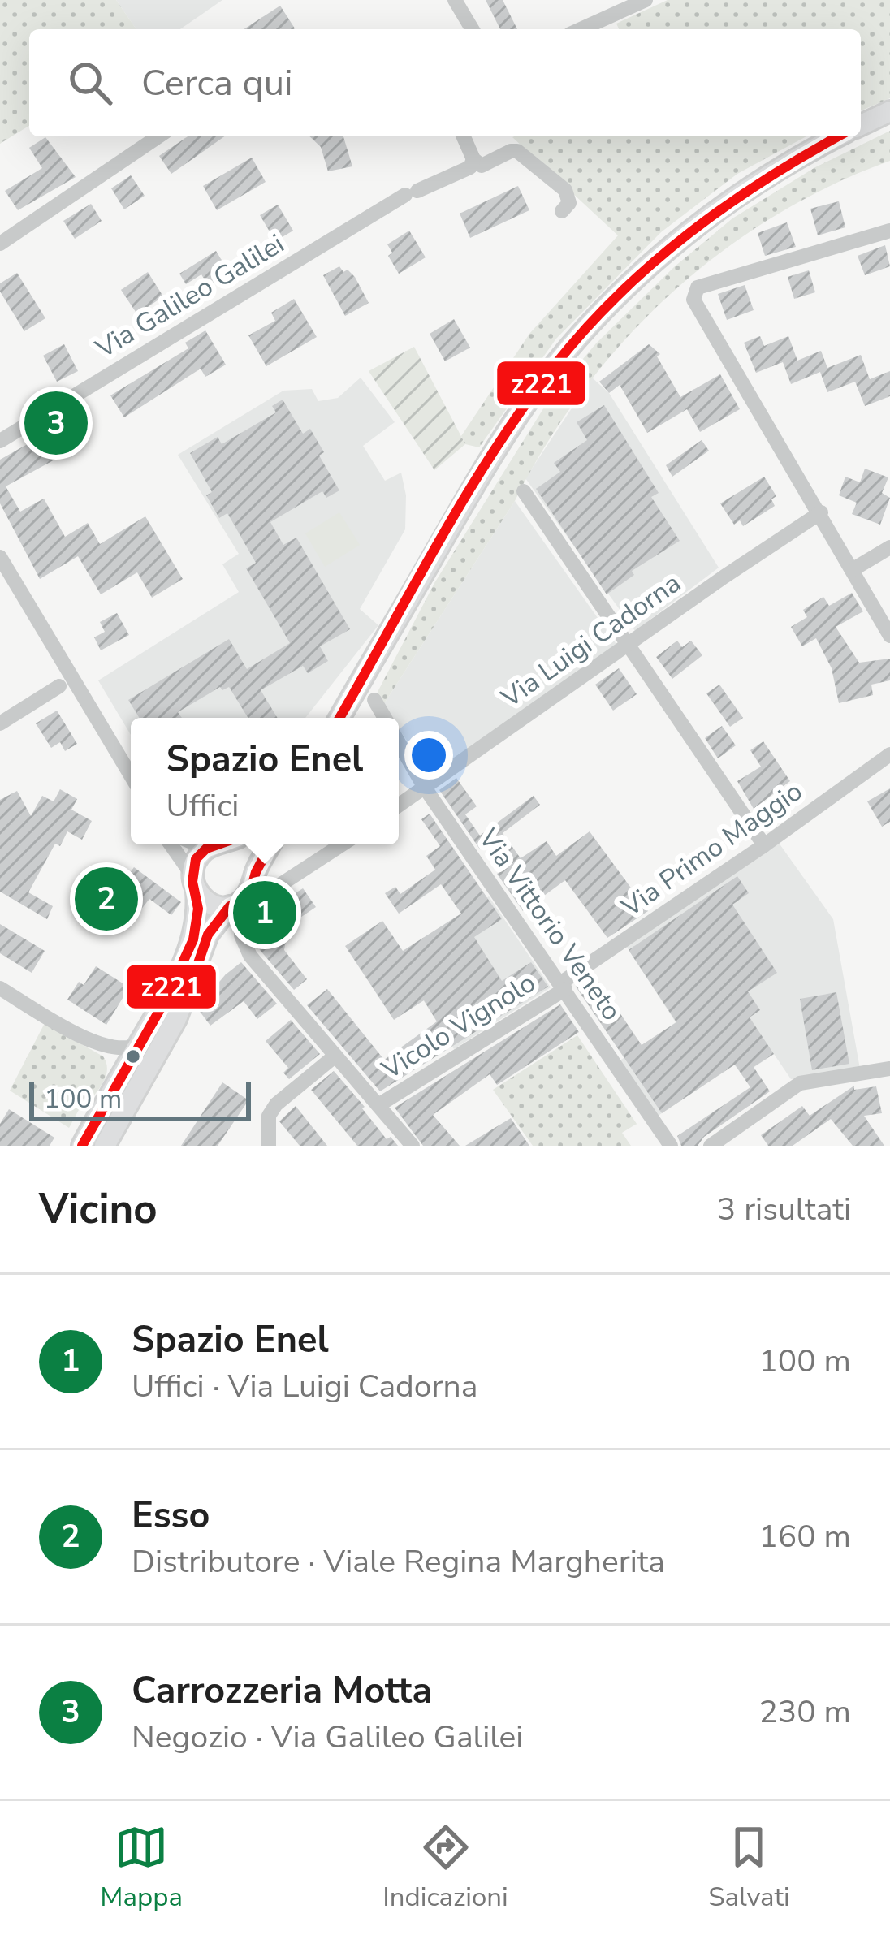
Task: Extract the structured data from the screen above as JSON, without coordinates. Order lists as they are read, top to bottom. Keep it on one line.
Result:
{"streets":{"street":["Via Galileo Galilei","Via Luigi Cadorna","Via Primo Maggio","Via Vittorio Veneto","Vicolo Vignolo"]},"crossings":[["Via Luigi Cadorna","Via Vittorio Veneto"],["Via Primo Maggio","Via Vittorio Veneto"],["Via Primo Maggio","Vicolo Vignolo"],["Via Vittorio Veneto","Vicolo Vignolo"]],"lines":["transit line z221"],"scale_bar":"100 m","page":{"search":"Cerca qui","pins":["3","2","1"],"popup":["Spazio Enel","Uffici"],"scale":"100 m","heading":["Vicino","3 risultati"],"list":[{"mark":"1","name":"Spazio Enel","note":"Uffici · Via Luigi Cadorna","value":"100 m"},{"mark":"2","name":"Esso","note":"Distributore · Viale Regina Margherita","value":"160 m"},{"mark":"3","name":"Carrozzeria Motta","note":"Negozio · Via Galileo Galilei","value":"230 m"}],"nav":["Mappa","Indicazioni","Salvati"]}}
